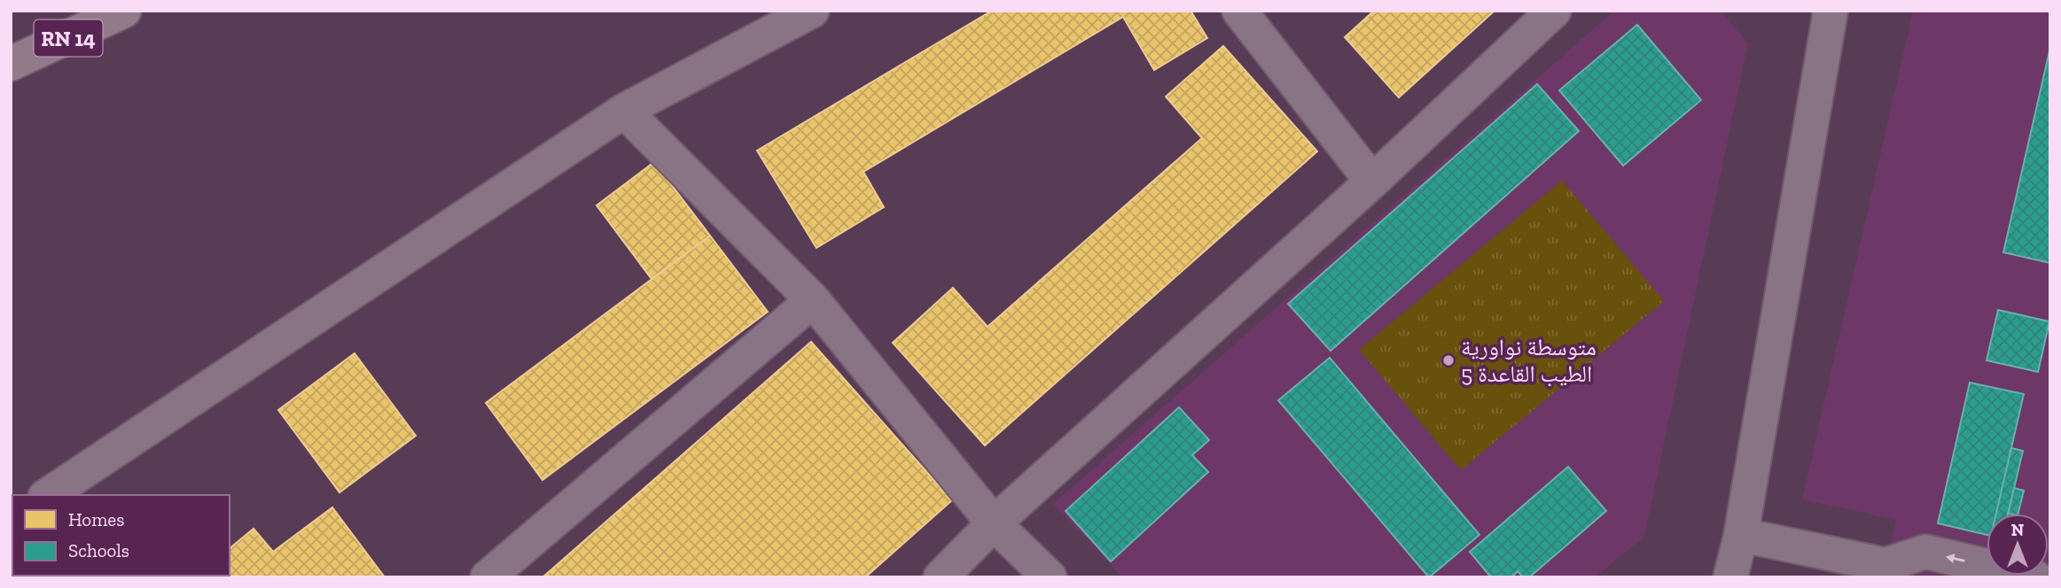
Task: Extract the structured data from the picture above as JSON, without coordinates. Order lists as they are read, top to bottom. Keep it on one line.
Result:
{"streets":{"highway":["RN 14"]},"places":["متوسطة نواورية الطيب القاعدة 5"],"legend":["Homes","Schools"],"north":"top"}
